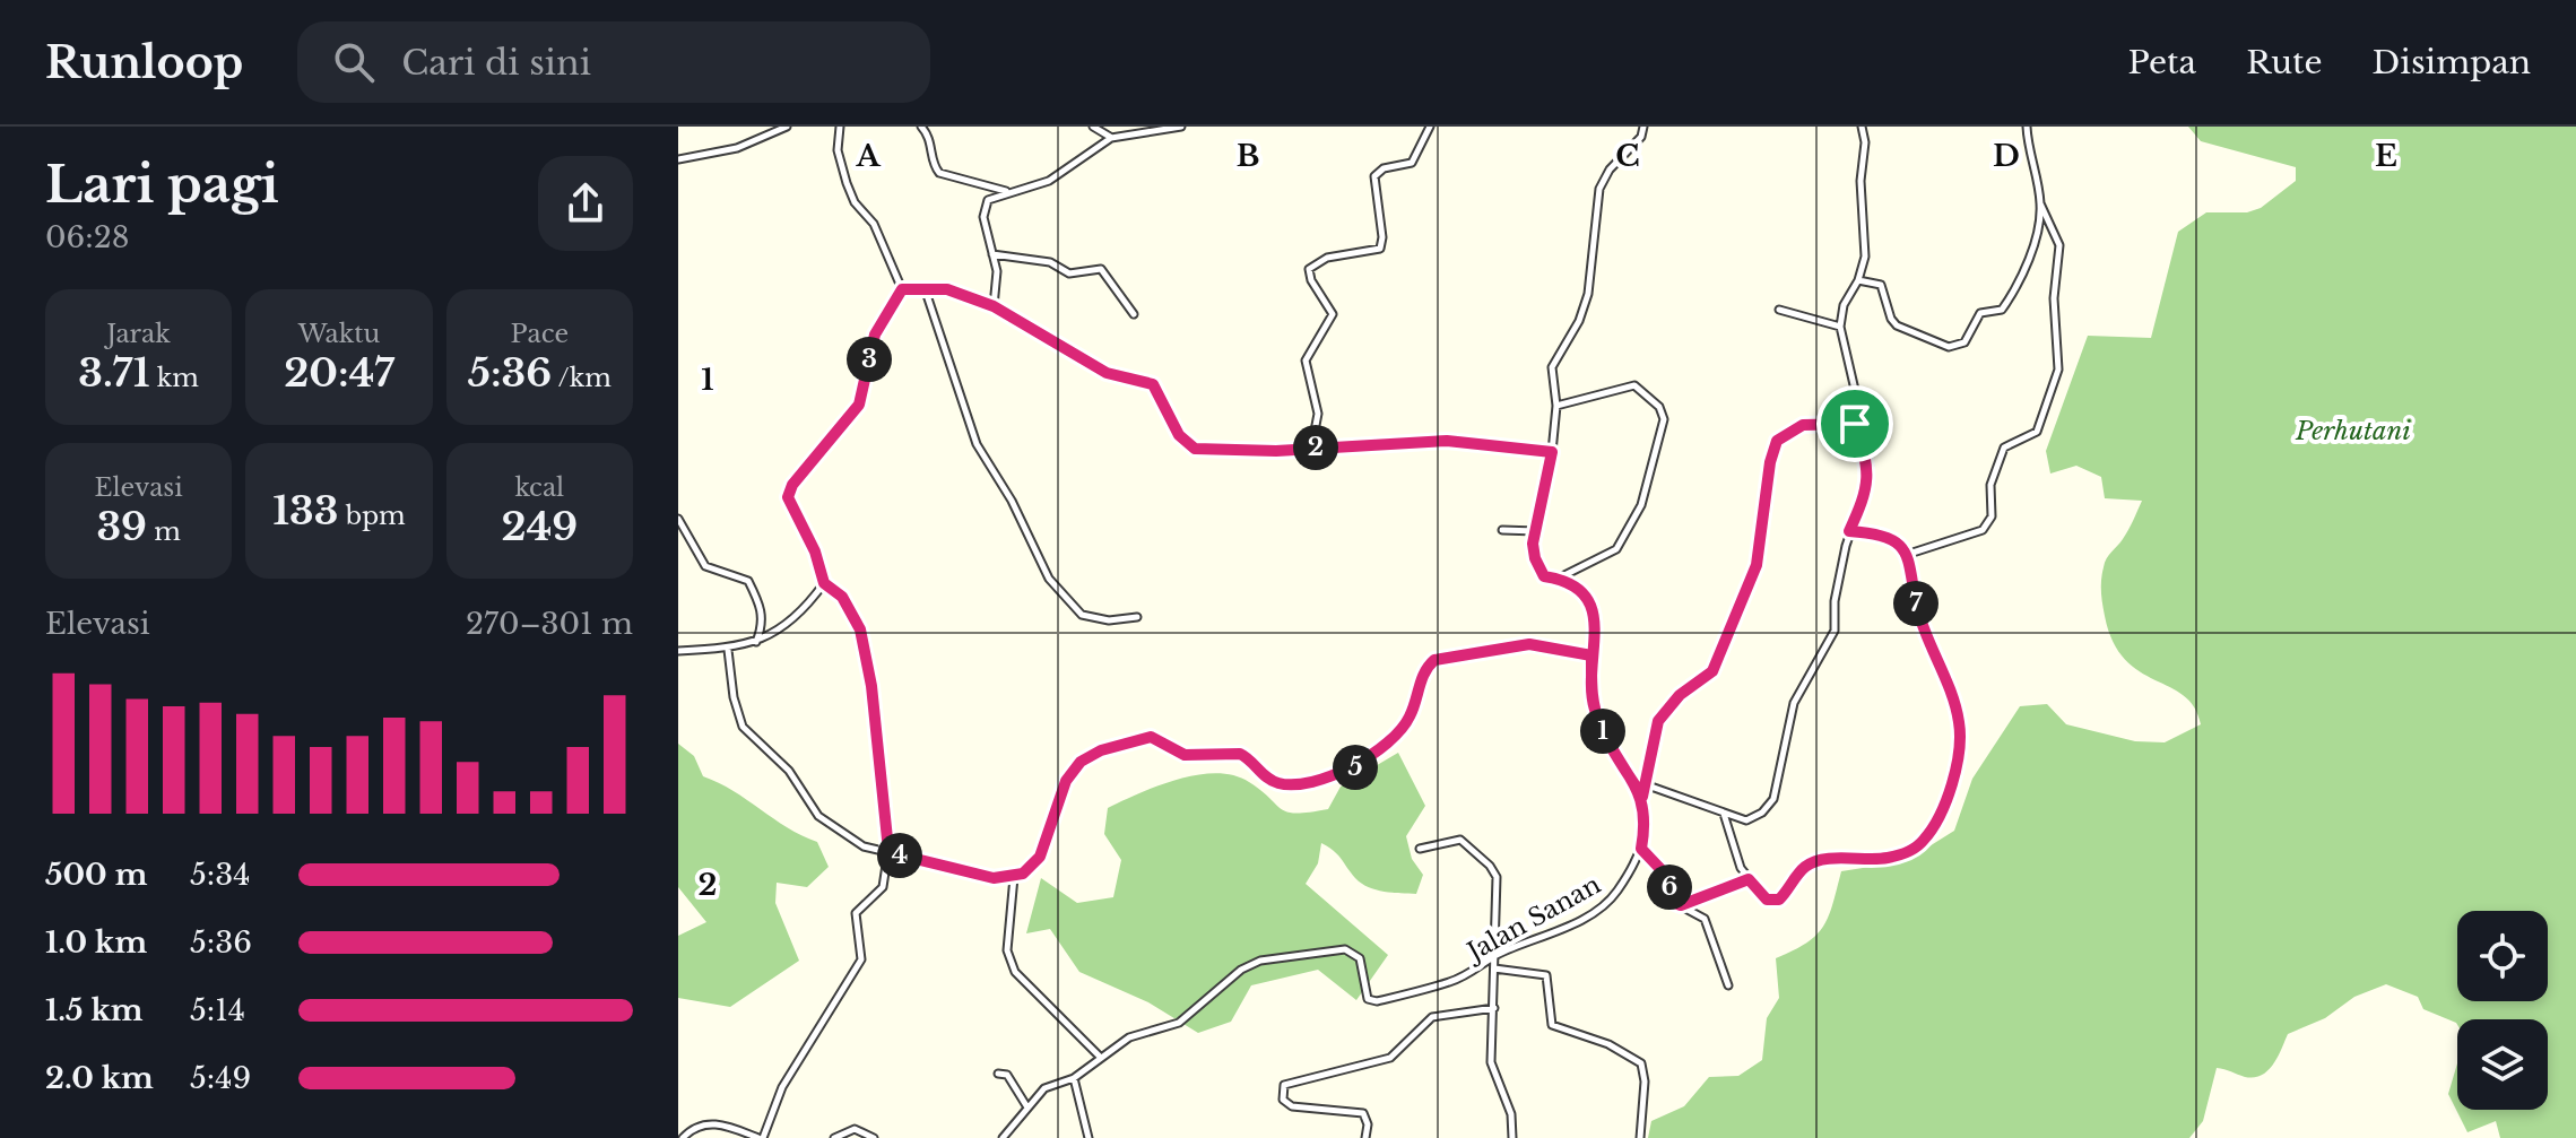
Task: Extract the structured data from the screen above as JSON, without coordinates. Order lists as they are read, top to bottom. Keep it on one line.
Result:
{"streets":{"street":["Jalan Sanan"]},"parks":["Perhutani"],"page":{"header":"Runloop","search":"Cari di sini","nav":["Peta","Rute","Disimpan"],"heading":["Lari pagi","06:28"],"stats":[["Jarak","3.71 km"],["Waktu","20:47"],["Pace","5:36 /km"],["Elevasi","39 m"],["133 bpm"],["kcal","249"]],"pins":["3","2","7","1","5","4","6"],"chart":["Elevasi","270–301 m"],"list":[{"name":"500 m","note":"5:34"},{"name":"1.0 km","note":"5:36"},{"name":"1.5 km","note":"5:14"},{"name":"2.0 km","note":"5:49"}]},"grid":{"columns":["A","B","C","D","E"],"rows":["1","2"]}}
